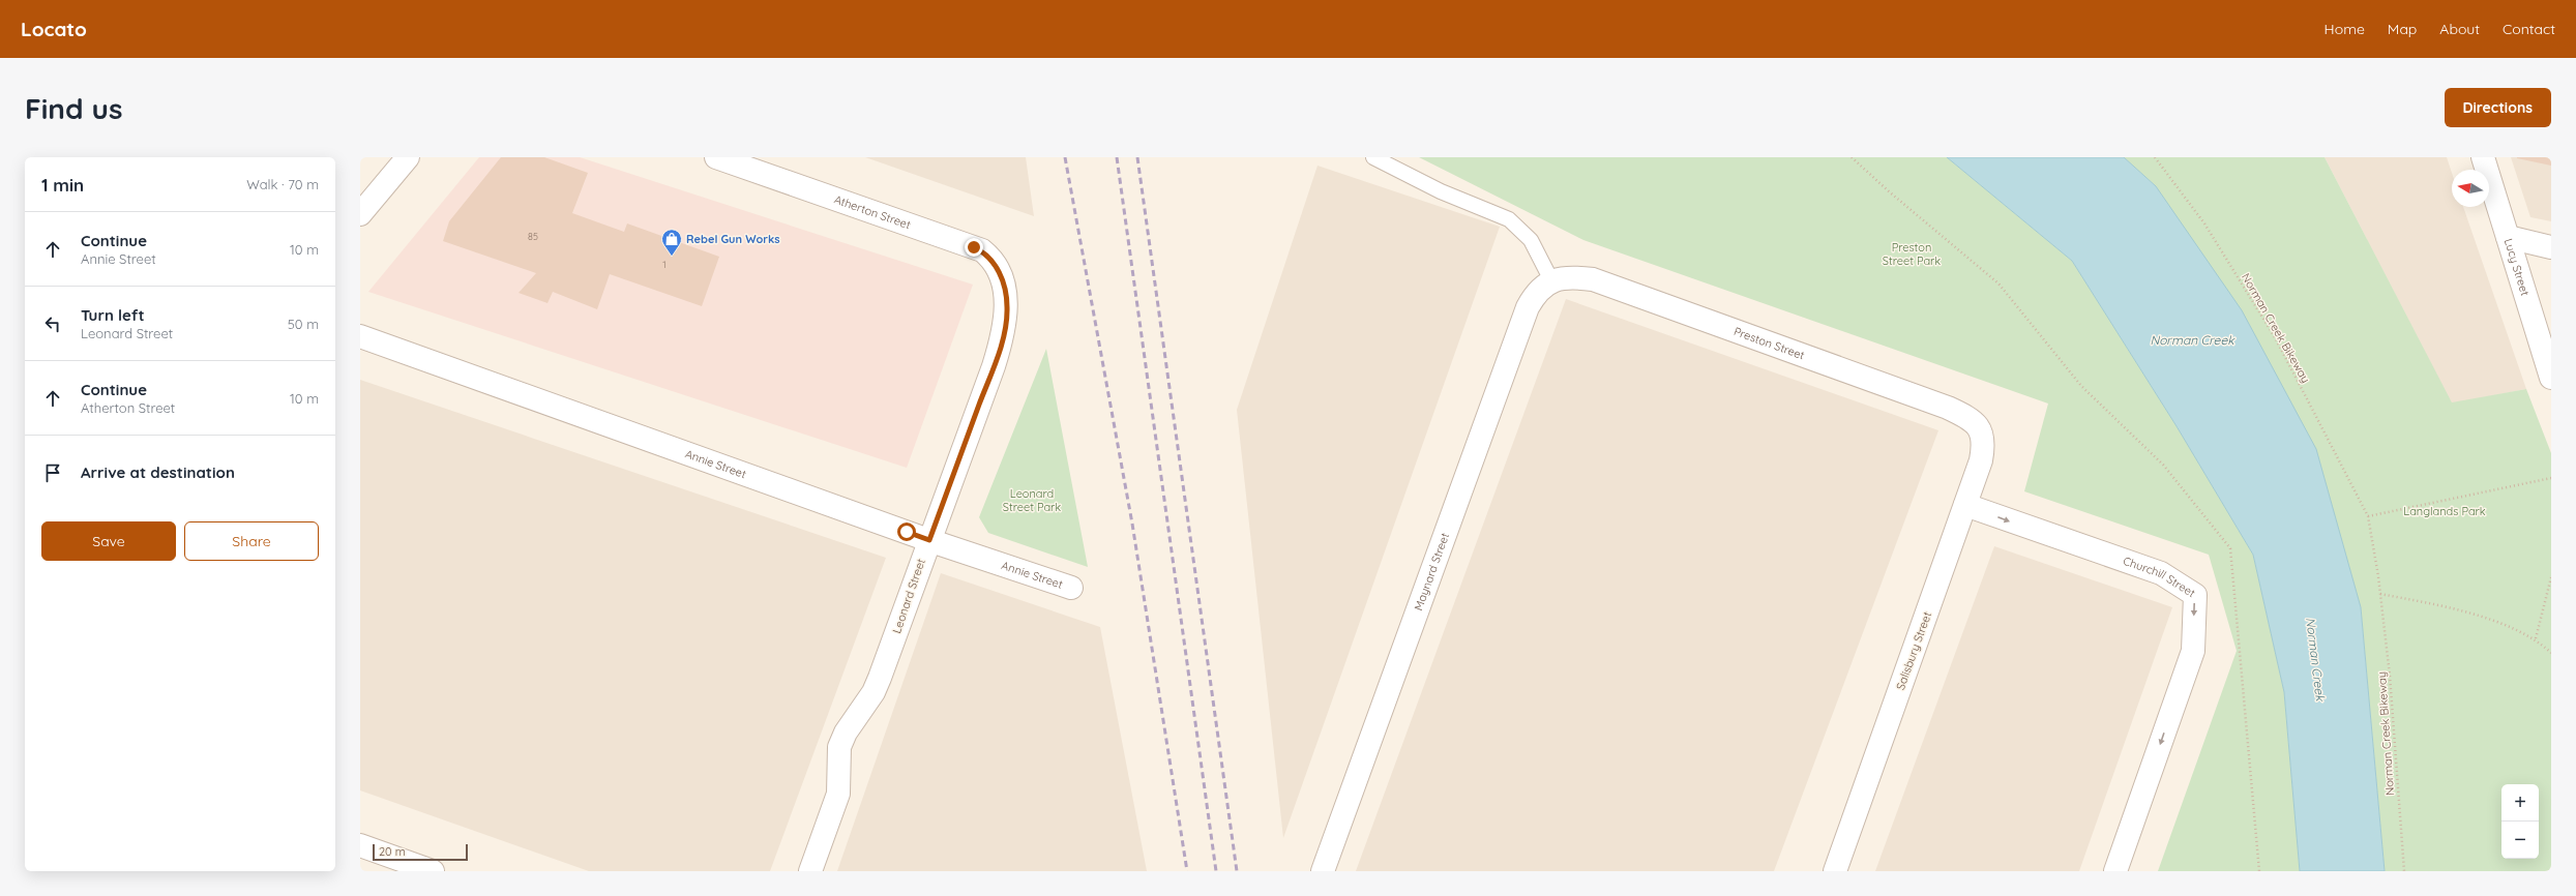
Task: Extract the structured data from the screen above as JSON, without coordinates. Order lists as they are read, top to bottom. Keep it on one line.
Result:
{"streets":{"street":["Atherton Street","Lucy Street","Preston Street","Annie Street","Maynard Street","Churchill Street","Leonard Street","Salisbury Street"],"path":["Norman Creek Bikeway"]},"crossings":[["Atherton Street","Leonard Street"],["Preston Street","Maynard Street"],["Preston Street","Salisbury Street"],["Annie Street","Leonard Street"],["Churchill Street","Salisbury Street"]],"water":["Norman Creek"],"parks":["Preston Street Park","Leonard Street Park","Langlands Park"],"places":{"shop":["Rebel Gun Works"]},"house_numbers":["85","1"],"scale_bar":"20 m","north":"left","page":{"header":"Locato","nav":["Home","Map","About","Contact"],"buttons":["Directions",["Save","Share"]],"title":"Find us","heading":["1 min","Walk · 70 m"],"list":[["Continue","Annie Street","10 m"],["Turn left","Leonard Street","50 m"],["Continue","Atherton Street","10 m"],"Arrive at destination"],"map_buttons":["+","−"],"scale":"20 m"}}
